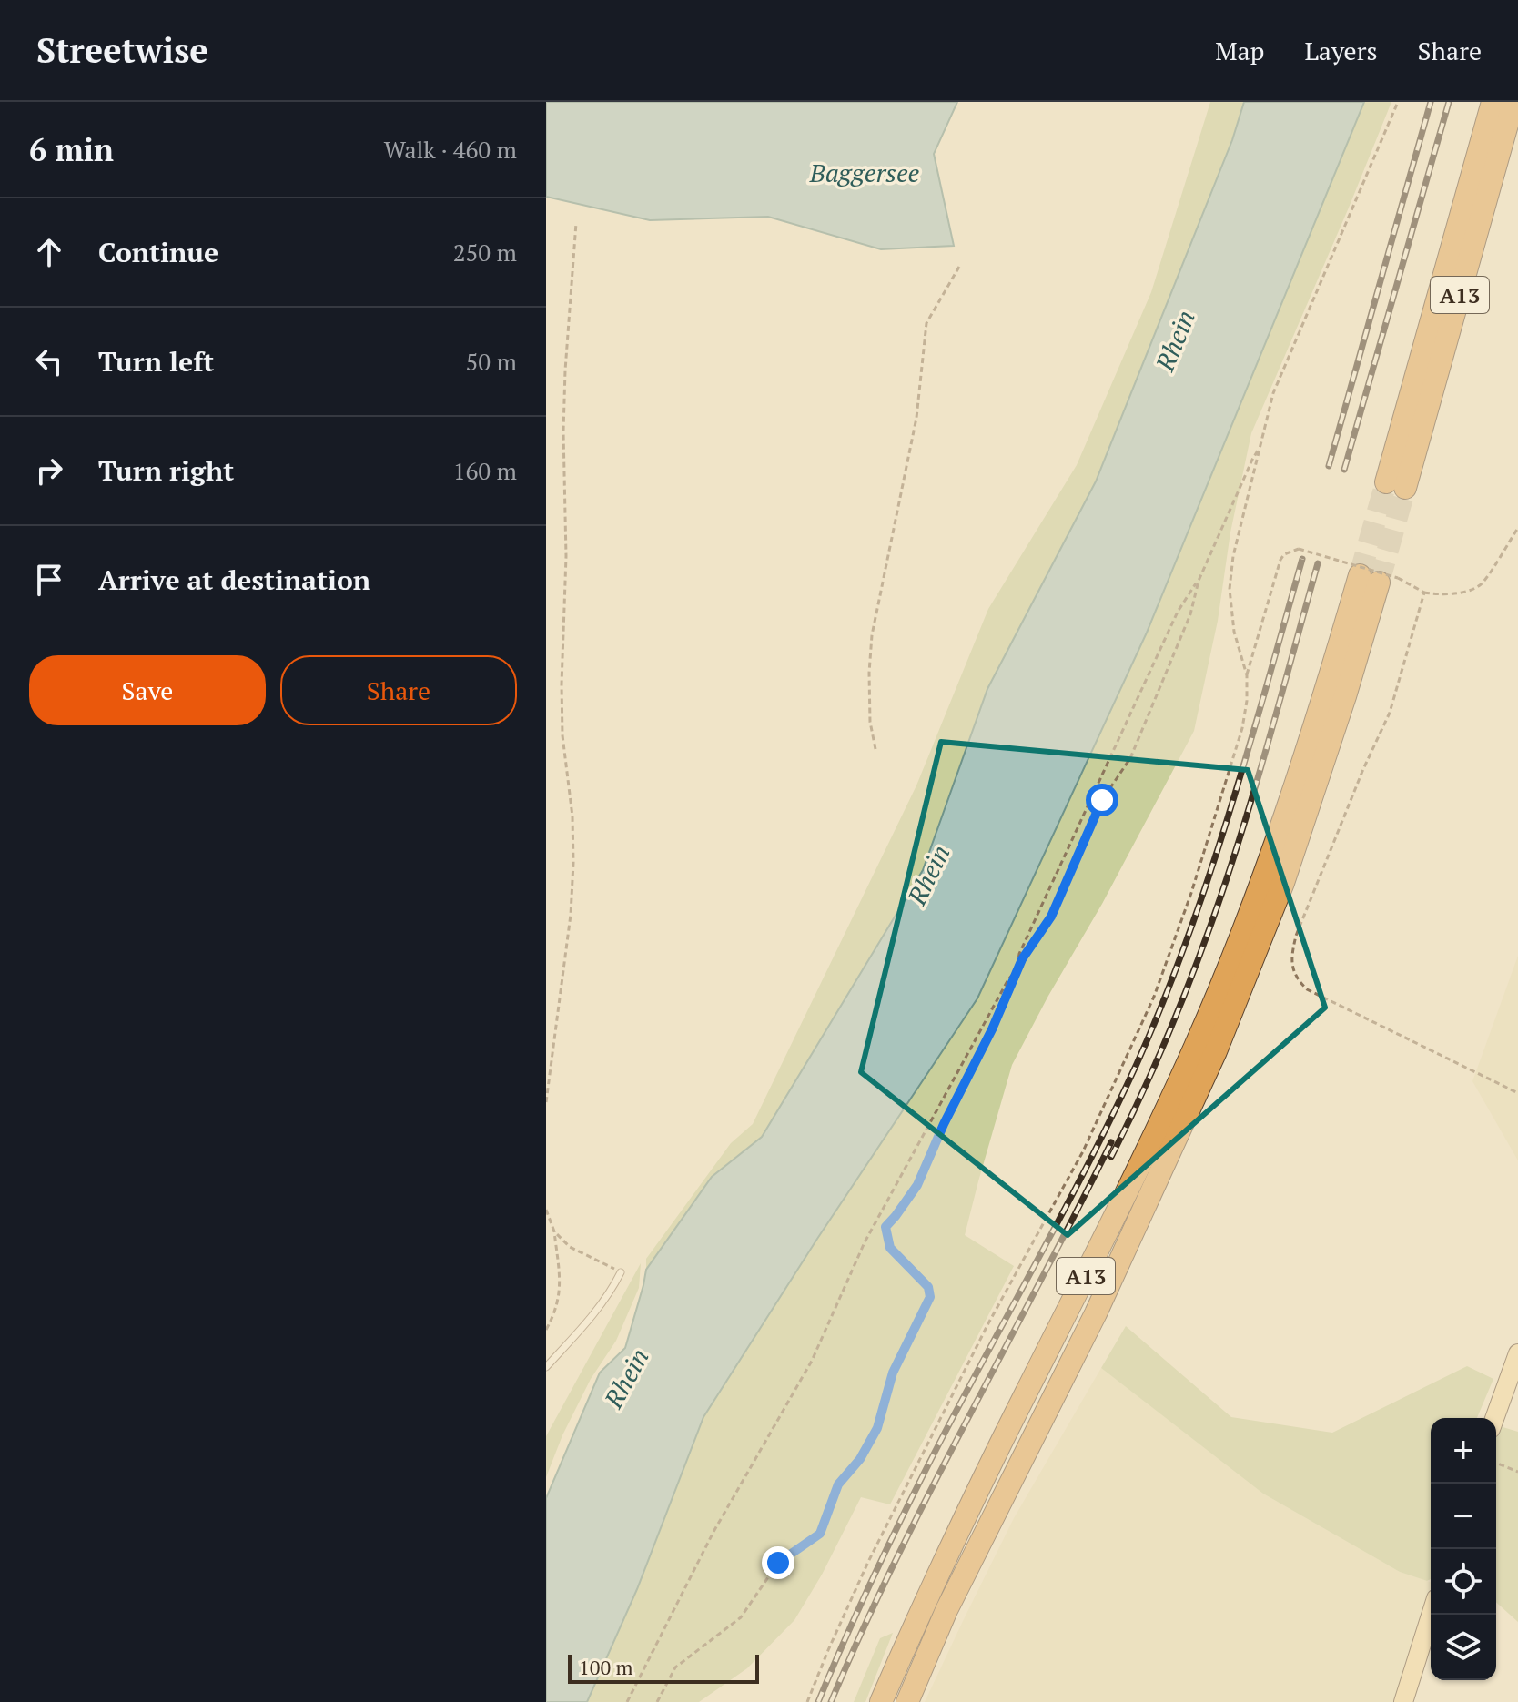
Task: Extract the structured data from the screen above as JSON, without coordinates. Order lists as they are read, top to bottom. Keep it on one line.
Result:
{"streets":{"highway":["A13"]},"water":["Baggersee","Rhein"],"scale_bar":"100 m","page":{"header":"Streetwise","nav":["Map","Layers","Share"],"heading":["6 min","Walk · 460 m"],"list":[["Continue","250 m"],["Turn left","50 m"],["Turn right","160 m"],"Arrive at destination"],"buttons":["Save","Share"],"map_buttons":["+","−"],"scale":"100 m"}}
